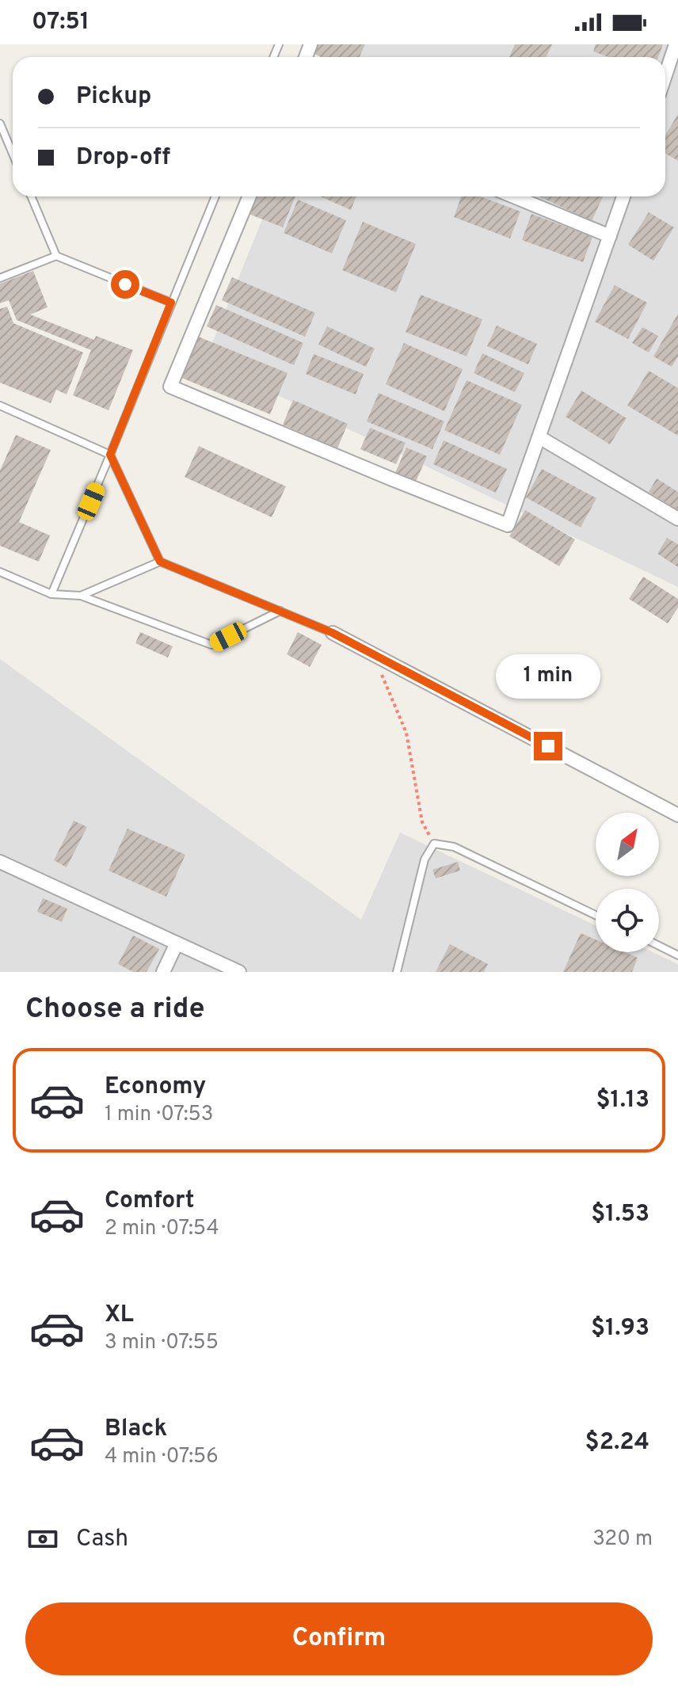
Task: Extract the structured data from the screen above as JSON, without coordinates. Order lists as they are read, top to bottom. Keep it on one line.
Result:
{"north":"top right","page":{"status":"07:51","banner":["Pickup","Drop-off"],"bubble":"1 min","heading":"Choose a ride","list":[{"name":"Economy","note":"1 min · 07:53","value":"$1.13"},{"name":"Comfort","note":"2 min · 07:54","value":"$1.53"},{"name":"XL","note":"3 min · 07:55","value":"$1.93"},{"name":"Black","note":"4 min · 07:56","value":"$2.24"}],"pay":["Cash","320 m"],"buttons":"Confirm"}}
